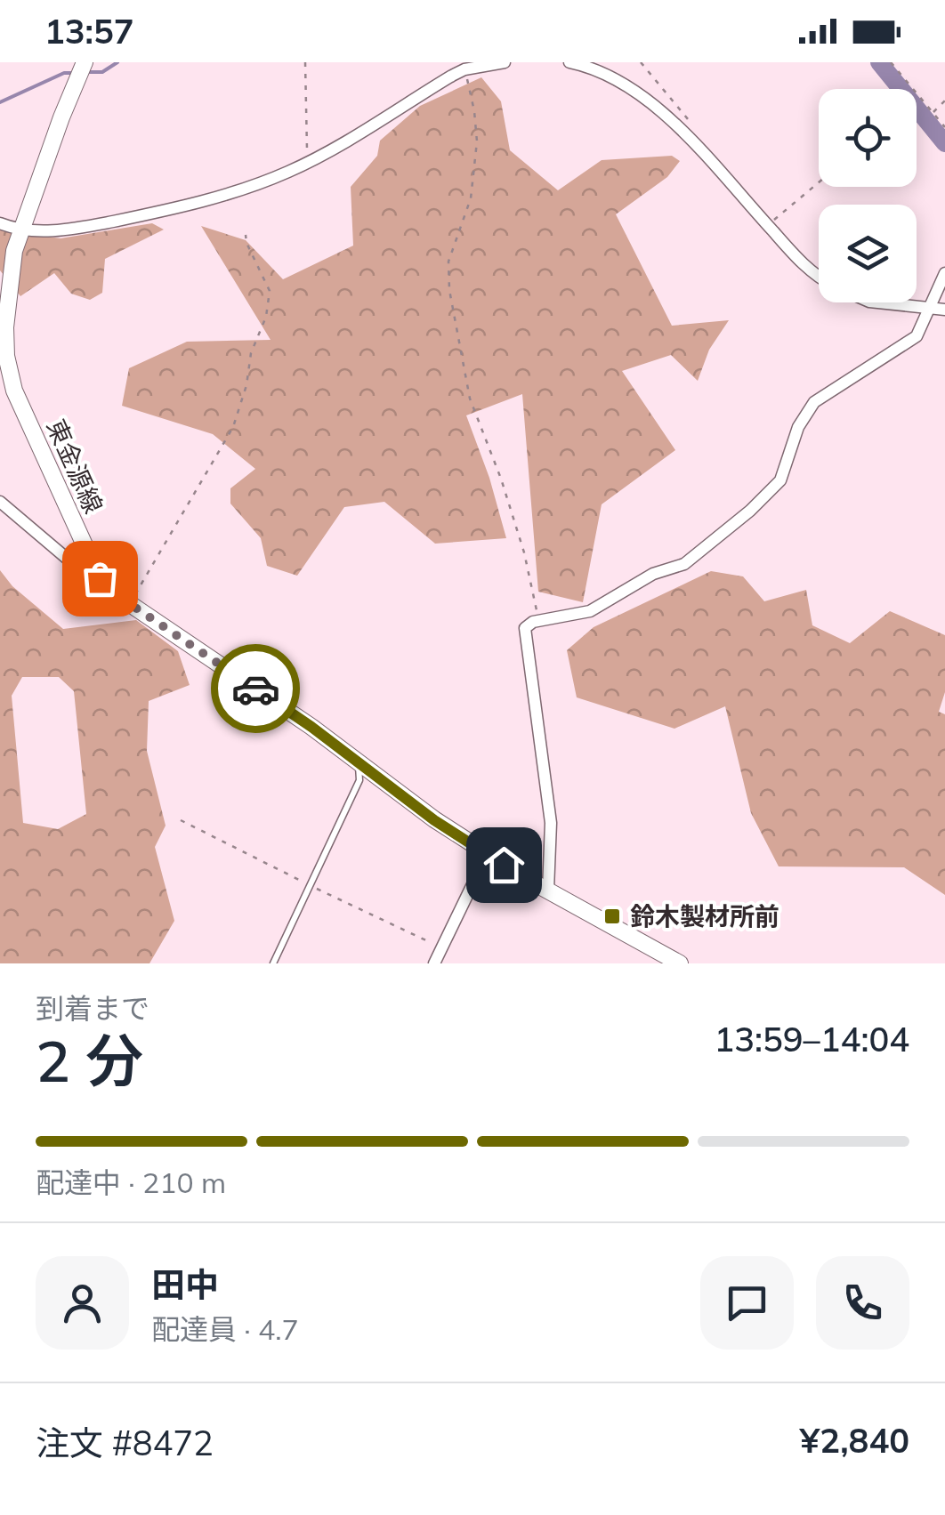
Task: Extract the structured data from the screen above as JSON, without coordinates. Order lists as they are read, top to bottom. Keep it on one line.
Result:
{"streets":{"main road":["東金源線"]},"places":{"transit":["鈴木製材所前"]},"page":{"status":"13:57","heading":["2 分","到着まで","13:59–14:04"],"panel":["田中","配達員 · 4.7","注文 #8472","¥2,840"],"bar":"配達中 · 210 m"}}
